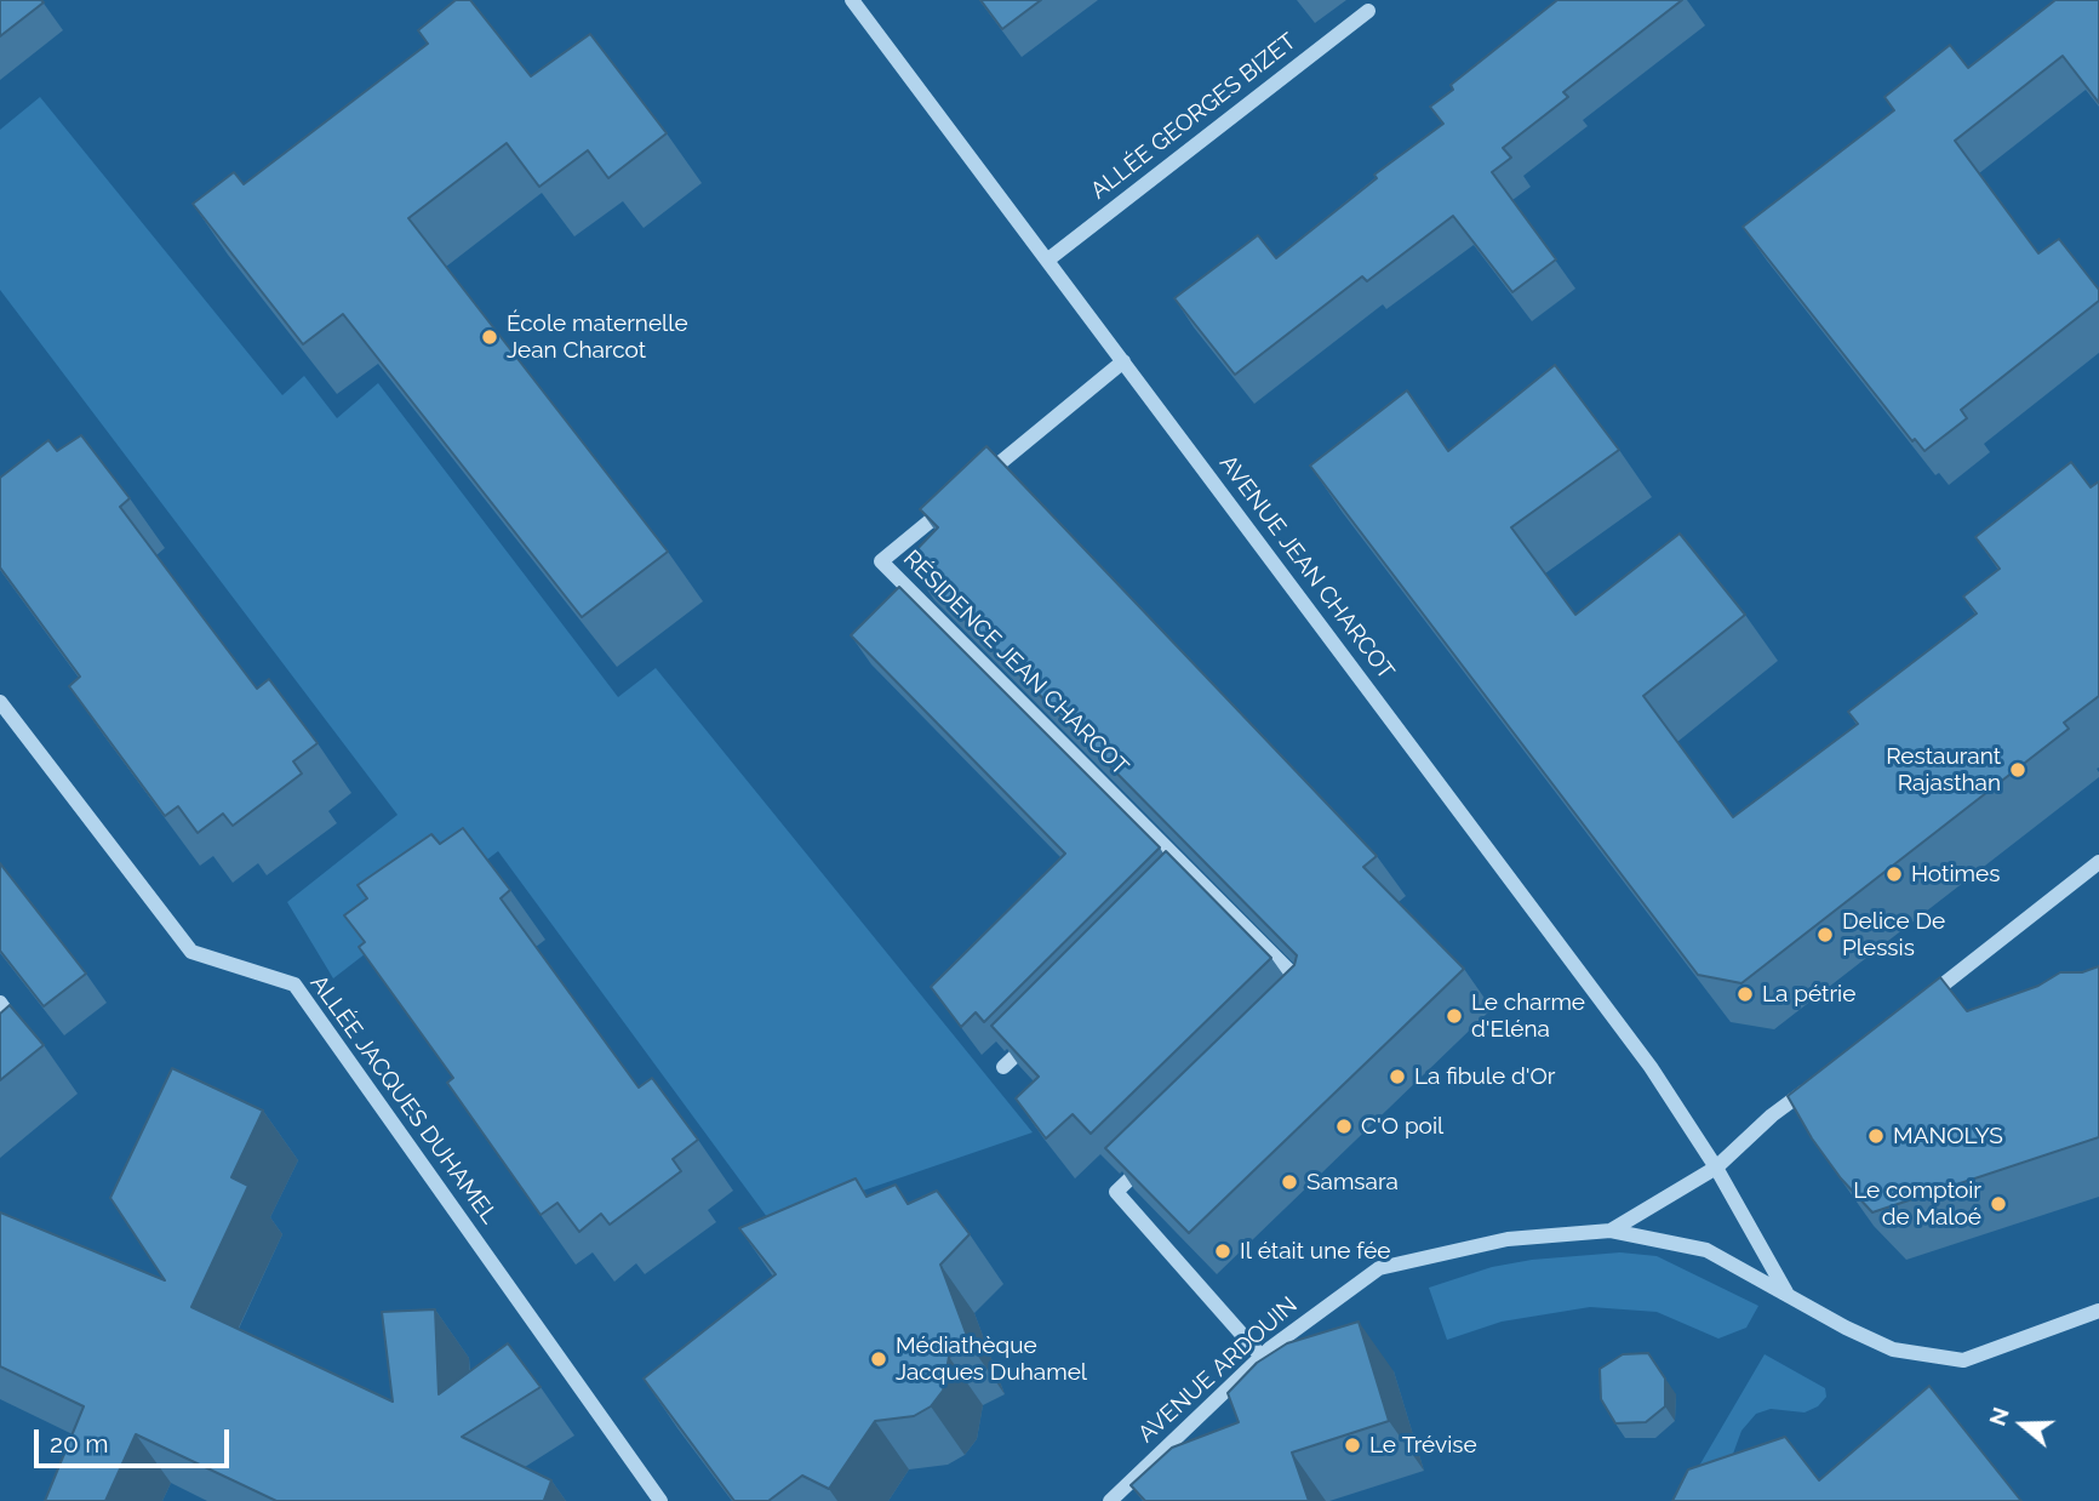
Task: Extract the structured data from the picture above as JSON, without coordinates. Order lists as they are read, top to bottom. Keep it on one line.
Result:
{"streets":{"street":["ALLÉE GEORGES BIZET","AVENUE JEAN CHARCOT","RÉSIDENCE JEAN CHARCOT","ALLÉE JACQUES DUHAMEL","AVENUE ARDOUIN"]},"crossings":[["ALLÉE GEORGES BIZET","AVENUE JEAN CHARCOT"],["AVENUE JEAN CHARCOT","AVENUE ARDOUIN"]],"places":["École maternelle Jean Charcot","Restaurant Rajasthan","Hotimes","Delice De Plessis","La pétrie","Le charme d'Eléna","La fibule d'Or","C'O poil","MANOLYS","Samsara","Le comptoir de Maloé","Il était une fée","Médiathèque Jacques Duhamel","Le Trévise"],"scale_bar":"20 m","north":"left"}
